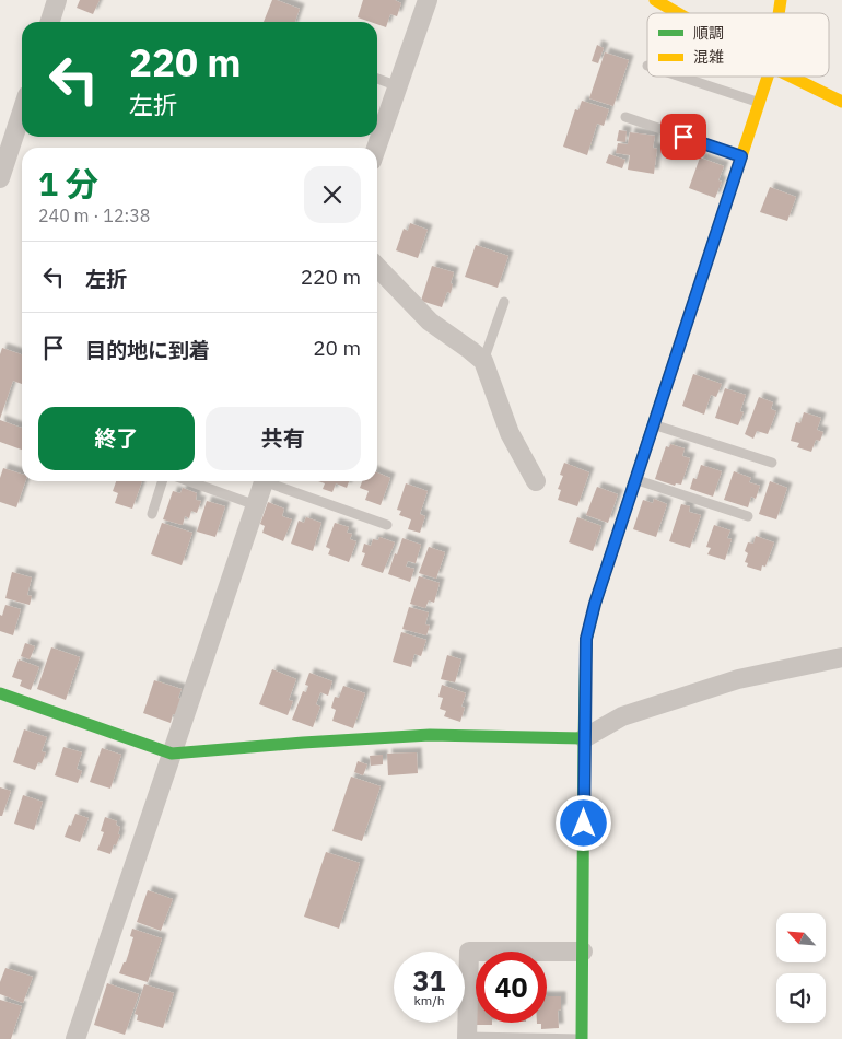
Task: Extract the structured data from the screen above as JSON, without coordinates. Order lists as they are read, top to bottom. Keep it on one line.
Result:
{"legend":["順調","混雑"],"north":"top left","page":{"turn":["220 m","左折"],"heading":["1 分","240 m · 12:38"],"list":[{"name":"左折","value":"220 m"},{"name":"目的地に到着","value":"20 m"}],"buttons":["終了","共有"],"speed":"31 km/h","limit":"40"}}
